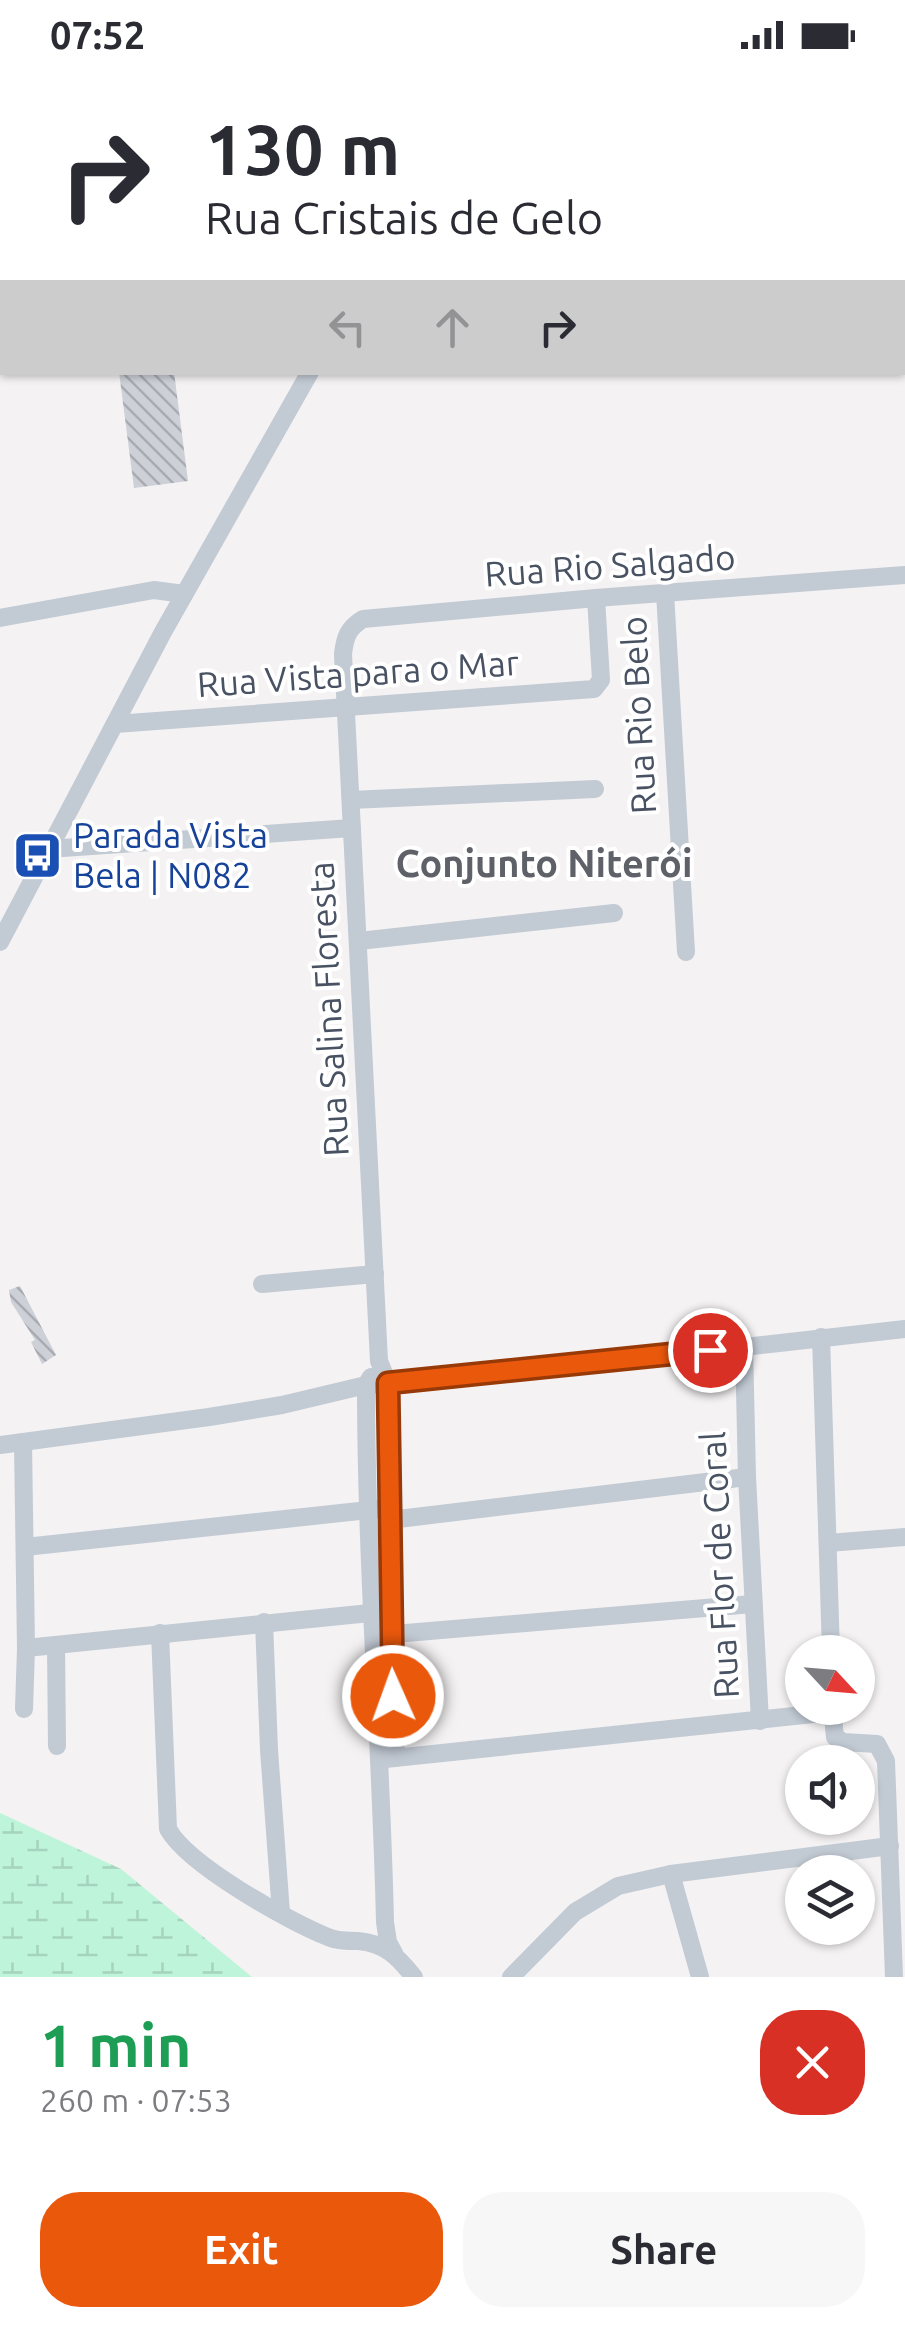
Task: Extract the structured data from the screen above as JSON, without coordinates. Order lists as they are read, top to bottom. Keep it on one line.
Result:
{"streets":{"street":["Rua Rio Salgado","Rua Vista para o Mar","Rua Rio Belo","Rua Salina Floresta","Rua Flor de Coral"]},"crossings":[["Rua Rio Salgado","Rua Rio Belo"],["Rua Rio Salgado","Rua Salina Floresta"],["Rua Vista para o Mar","Rua Rio Belo"],["Rua Vista para o Mar","Rua Salina Floresta"]],"districts":["Conjunto Niterói"],"places":{"bus stop":["Parada Vista Bela | N082"]},"north":"bottom right","page":{"status":"07:52","turn":["130 m","Rua Cristais de Gelo"],"heading":["1 min","260 m · 07:53"],"buttons":["Exit","Share"]}}
